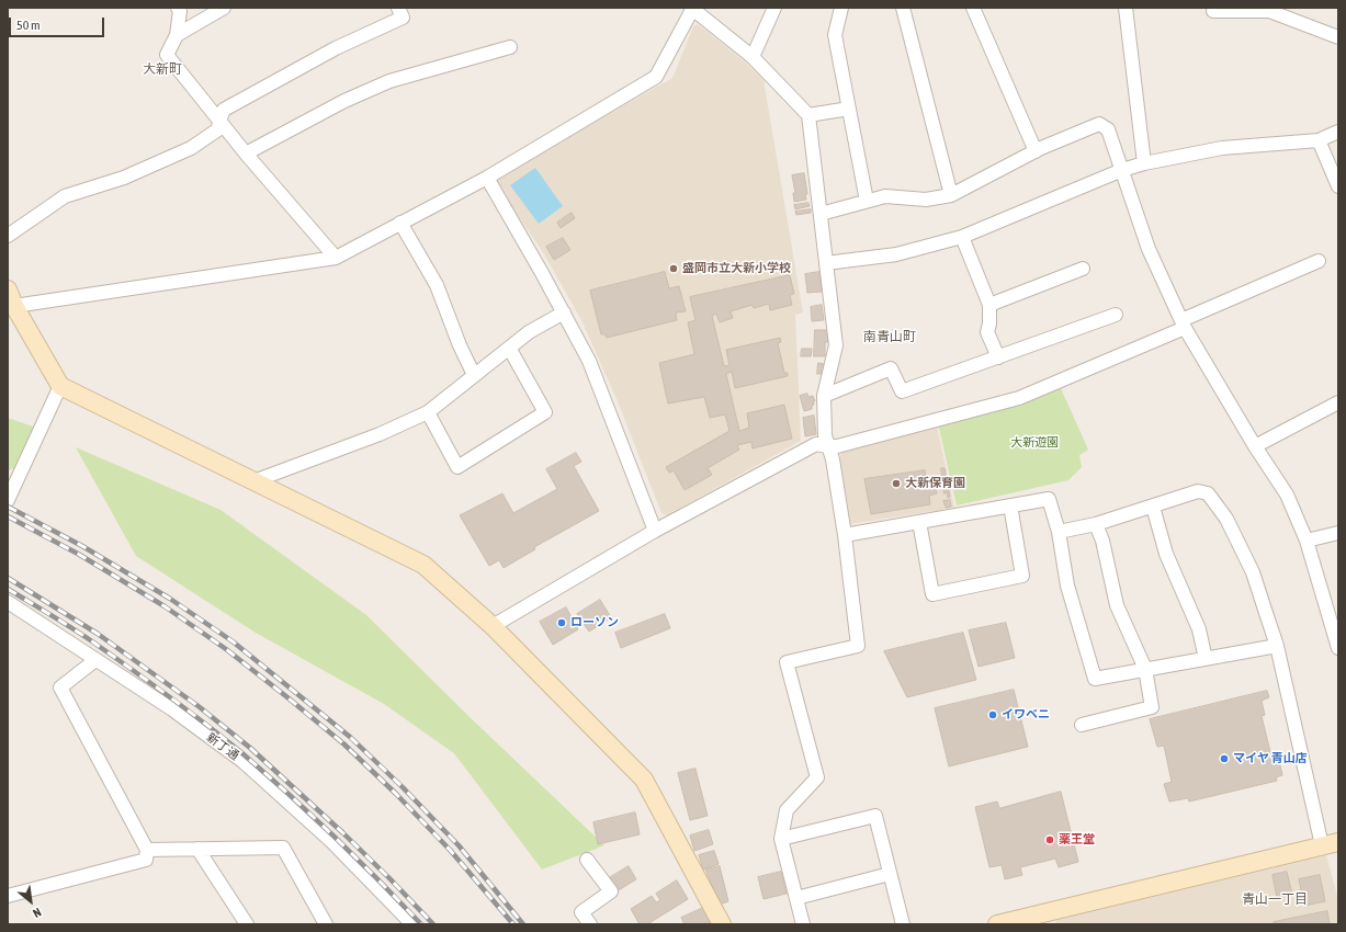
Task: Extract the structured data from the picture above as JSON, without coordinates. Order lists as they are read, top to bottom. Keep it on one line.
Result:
{"streets":{"street":["新丁通"]},"districts":["大新町","南青山町","青山一丁目"],"parks":["大新遊園"],"places":["盛岡市立大新小学校","大新保育園","ローソン","イワベニ","マイヤ 青山店","薬王堂"],"scale_bar":"50 m","north":"bottom right"}
